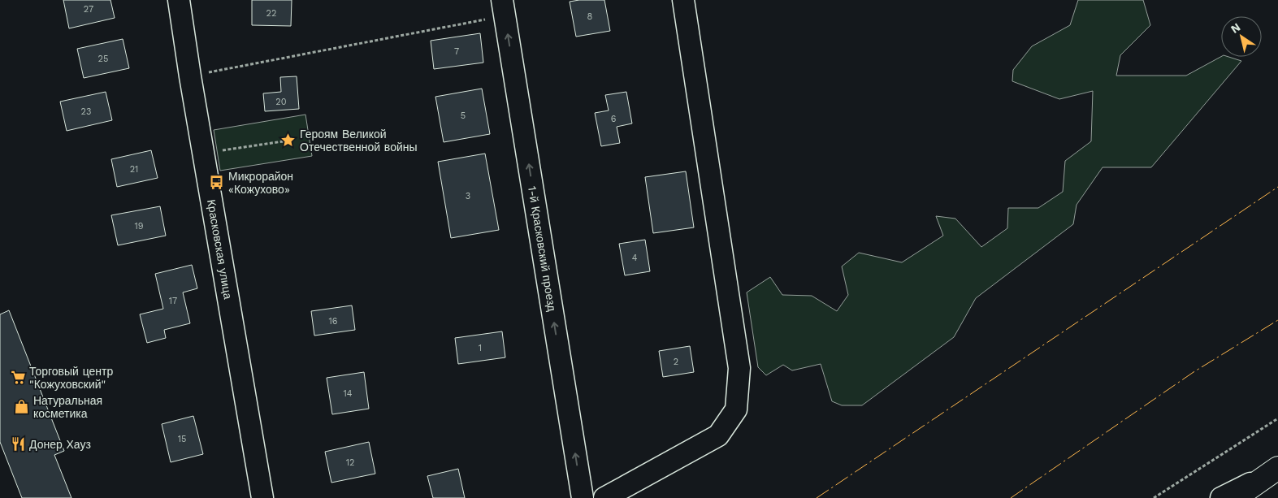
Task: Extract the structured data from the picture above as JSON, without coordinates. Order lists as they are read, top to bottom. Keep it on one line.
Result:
{"streets":{"street":["1-й Красковский проезд","Красковская улица"]},"one_way":["1-й Красковский проезд"],"places":{"place":["Героям Великой Отечественной войны"],"bus stop":["Микрорайон «Кожухово»"],"supermarket":["Торговый центр \"Кожуховский\""],"shop":["Натуральная косметика"],"restaurant":["Донер Хауз"]},"house_numbers":["27","22","8","7","25","20","23","5","6","21","3","19","4","17","16","1","2","14","15","12"],"north":"top left"}
